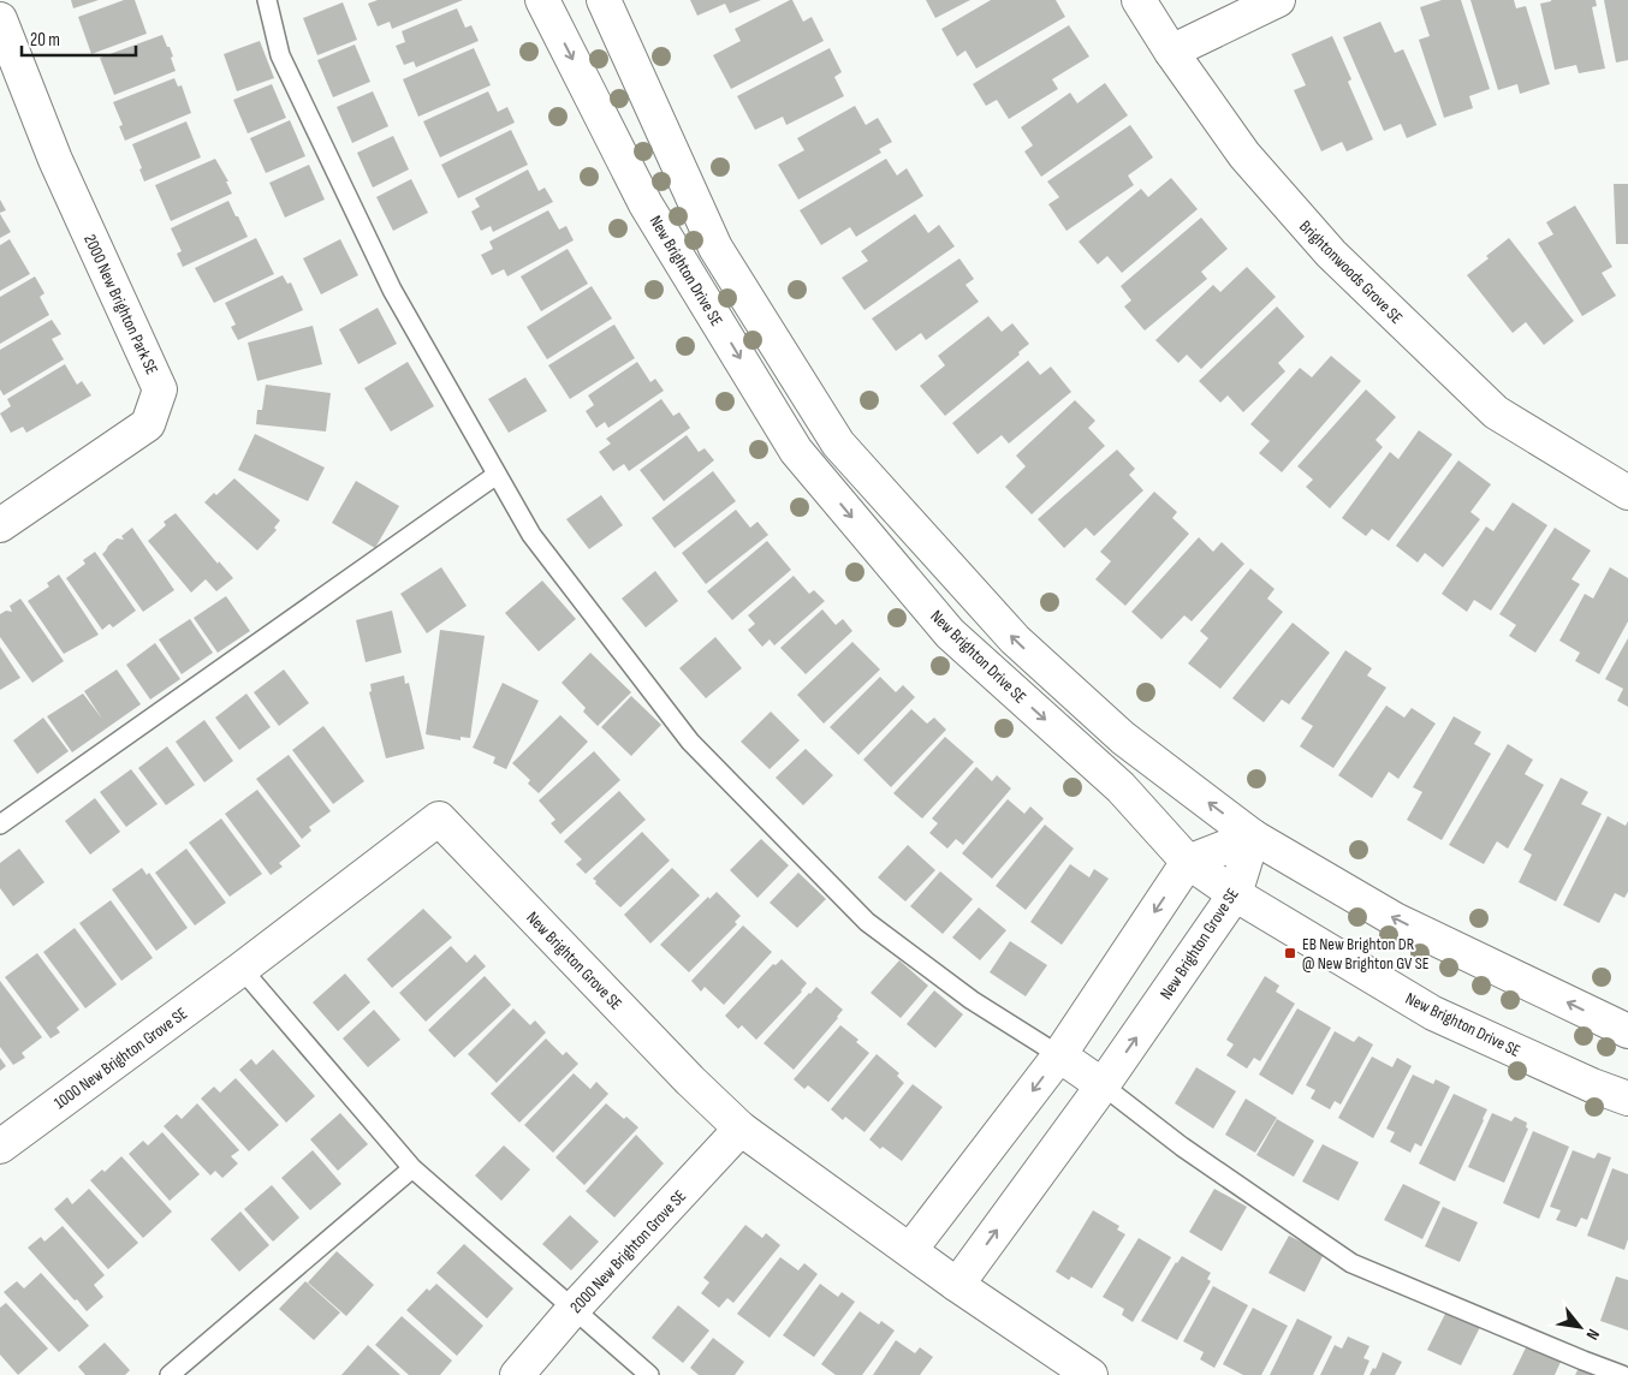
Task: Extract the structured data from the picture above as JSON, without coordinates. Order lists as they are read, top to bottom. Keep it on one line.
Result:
{"streets":{"street":["New Brighton Drive SE","Brightonwoods Grove SE","2000 New Brighton Park SE","New Brighton Grove SE","1000 New Brighton Grove SE","2000 New Brighton Grove SE"]},"crossings":[["New Brighton Drive SE","New Brighton Grove SE"],["New Brighton Grove SE","1000 New Brighton Grove SE"],["New Brighton Grove SE","2000 New Brighton Grove SE"]],"places":{"transit":["EB New Brighton DR @ New Brighton GV SE"]},"scale_bar":"20 m","north":"bottom right"}
